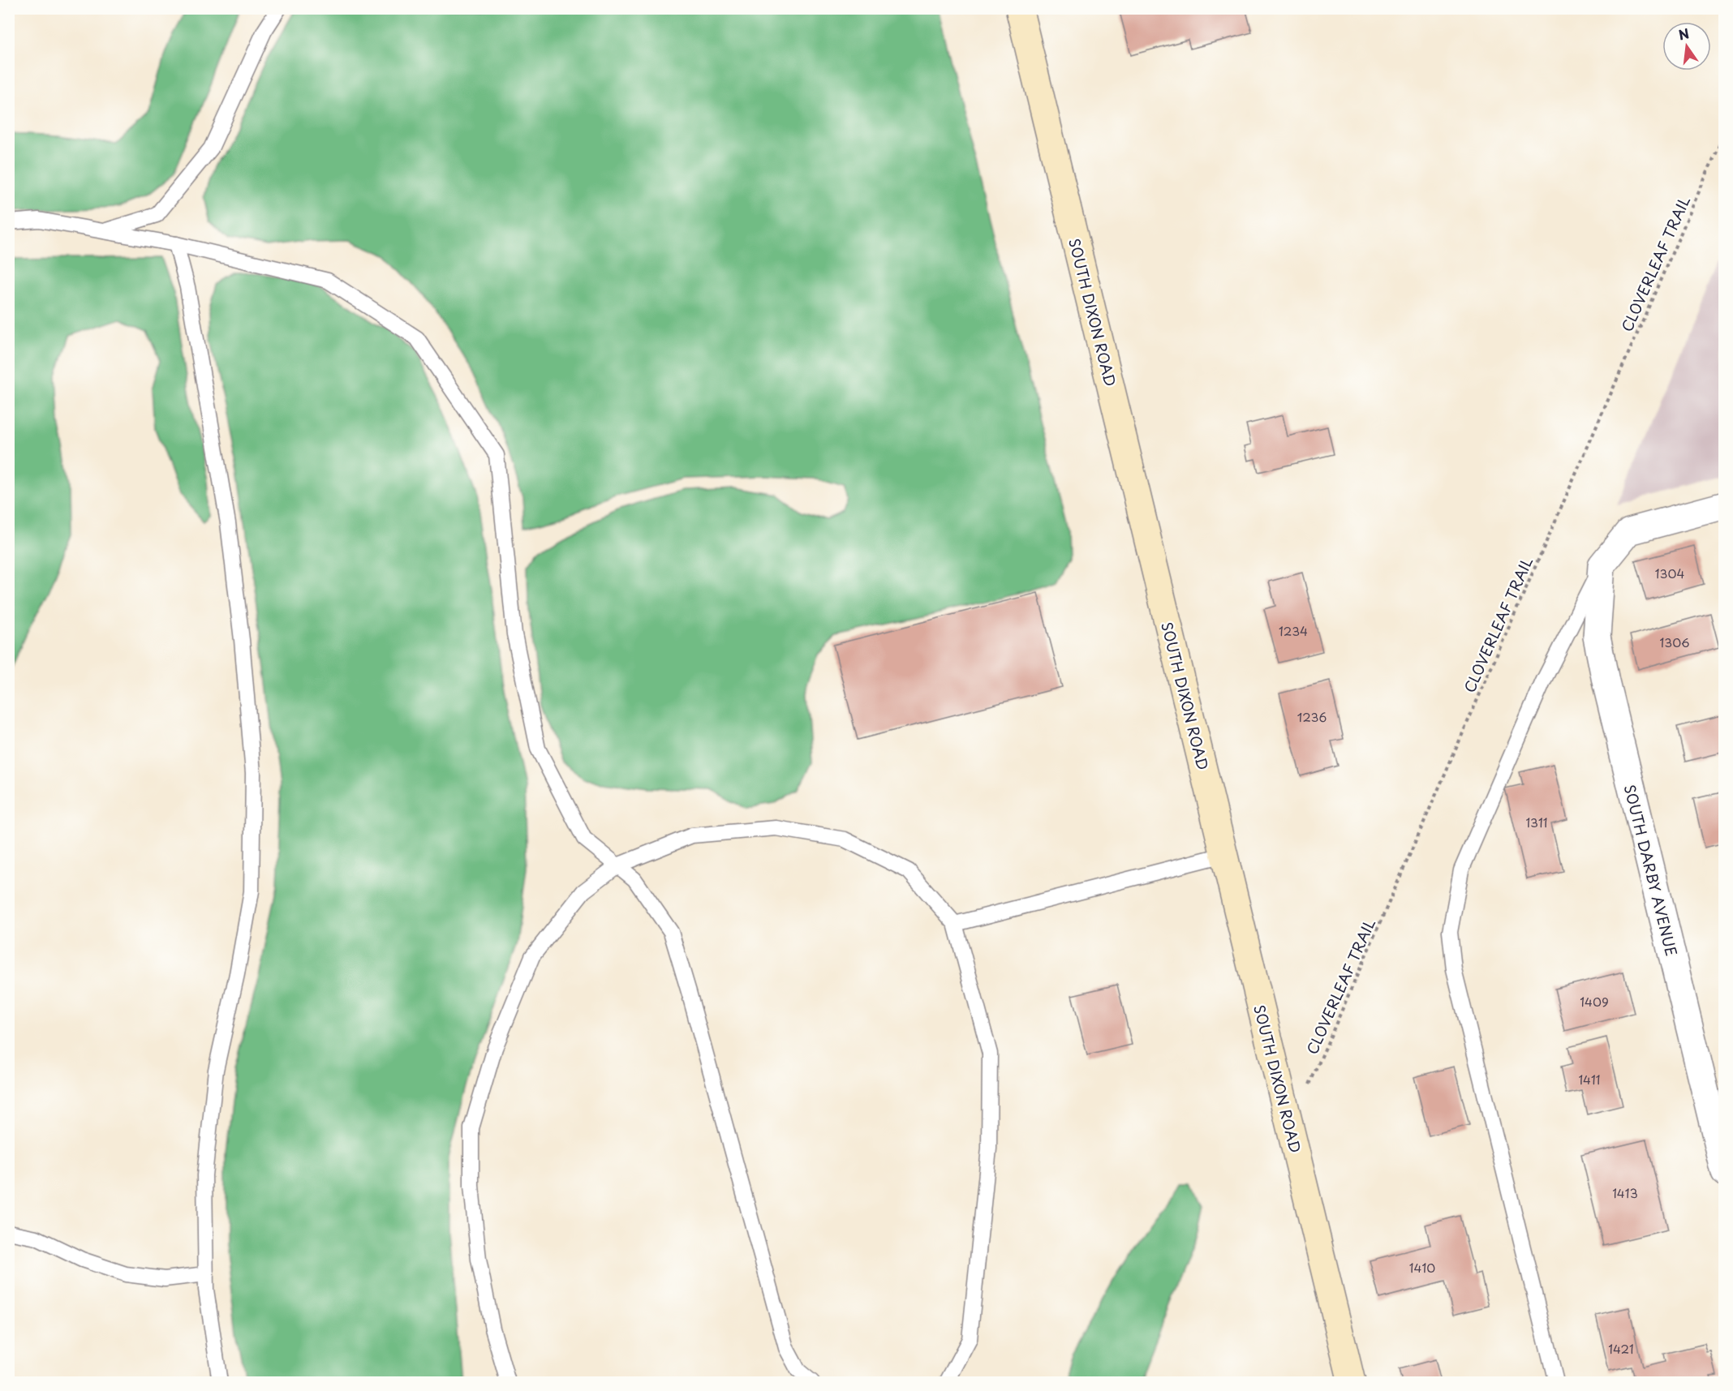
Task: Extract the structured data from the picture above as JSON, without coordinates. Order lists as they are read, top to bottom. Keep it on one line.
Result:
{"streets":{"main road":["SOUTH DIXON ROAD"],"street":["SOUTH DARBY AVENUE"],"path":["CLOVERLEAF TRAIL"]},"crossings":[["CLOVERLEAF TRAIL","SOUTH DIXON ROAD"]],"house_numbers":["1304","1234","1306","1236","1311","1409","1411","1413","1410","1421"],"north":"top"}
